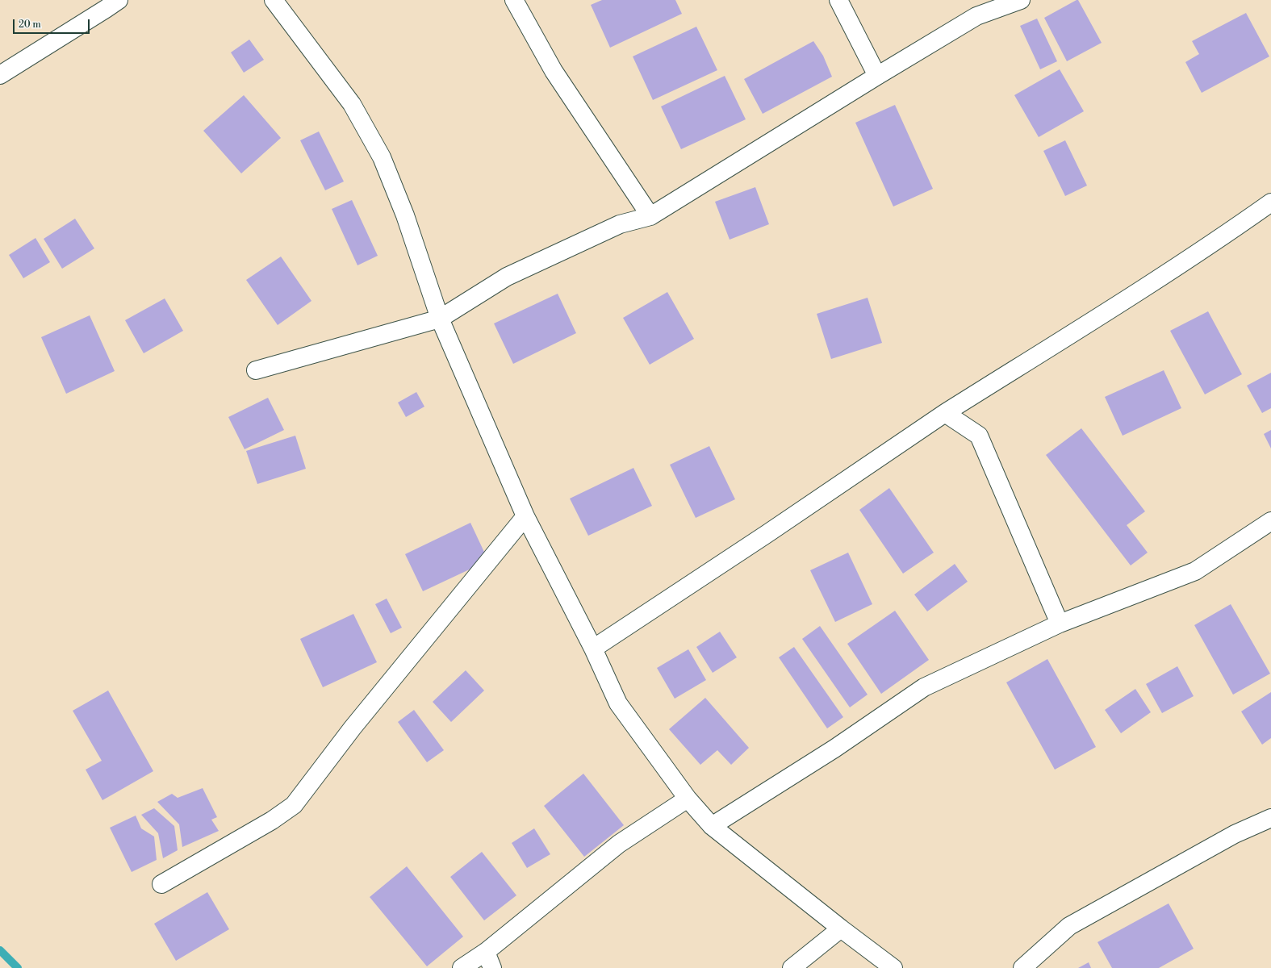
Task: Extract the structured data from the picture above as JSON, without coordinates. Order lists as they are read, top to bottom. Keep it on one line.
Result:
{"scale_bar":"20 m"}
